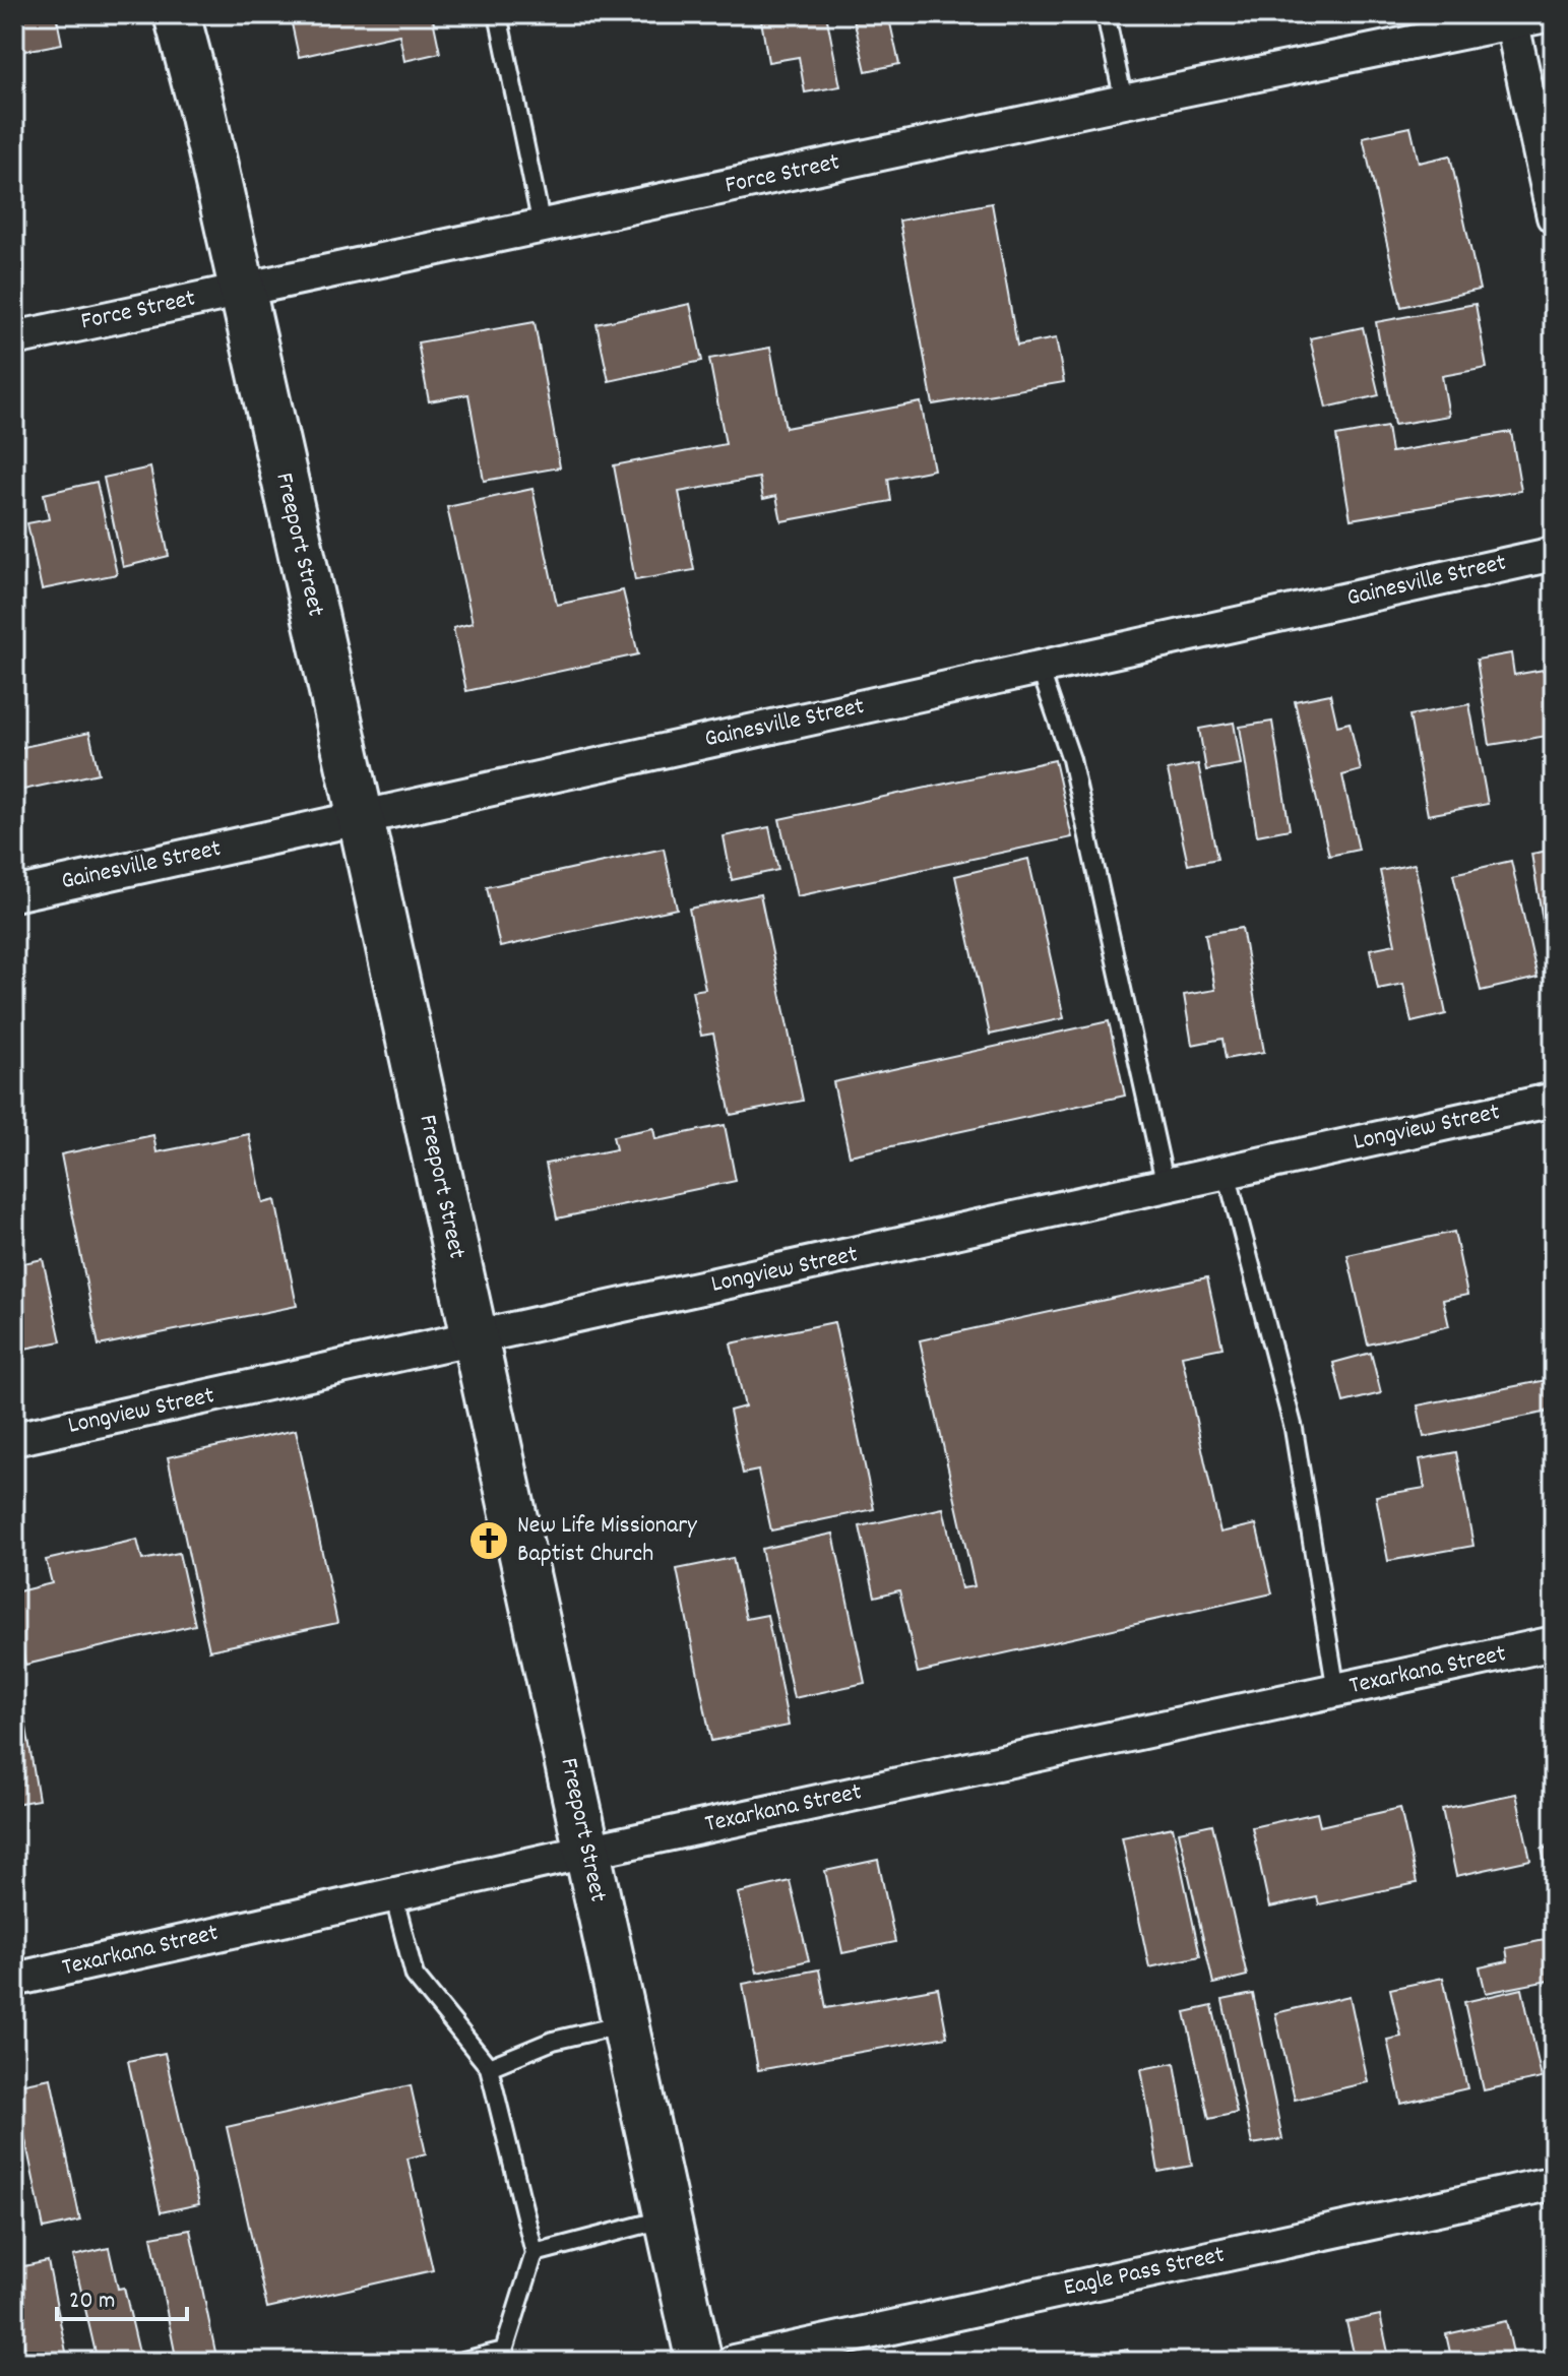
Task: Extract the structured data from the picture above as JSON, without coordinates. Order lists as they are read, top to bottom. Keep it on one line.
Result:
{"streets":{"main road":["Freeport Street"],"street":["Force Street","Gainesville Street","Longview Street","Texarkana Street","Eagle Pass Street"]},"crossings":[["Force Street","Freeport Street"],["Freeport Street","Gainesville Street"],["Freeport Street","Longview Street"],["Freeport Street","Texarkana Street"]],"places":{"church":["New Life Missionary Baptist Church"]},"scale_bar":"20 m"}
